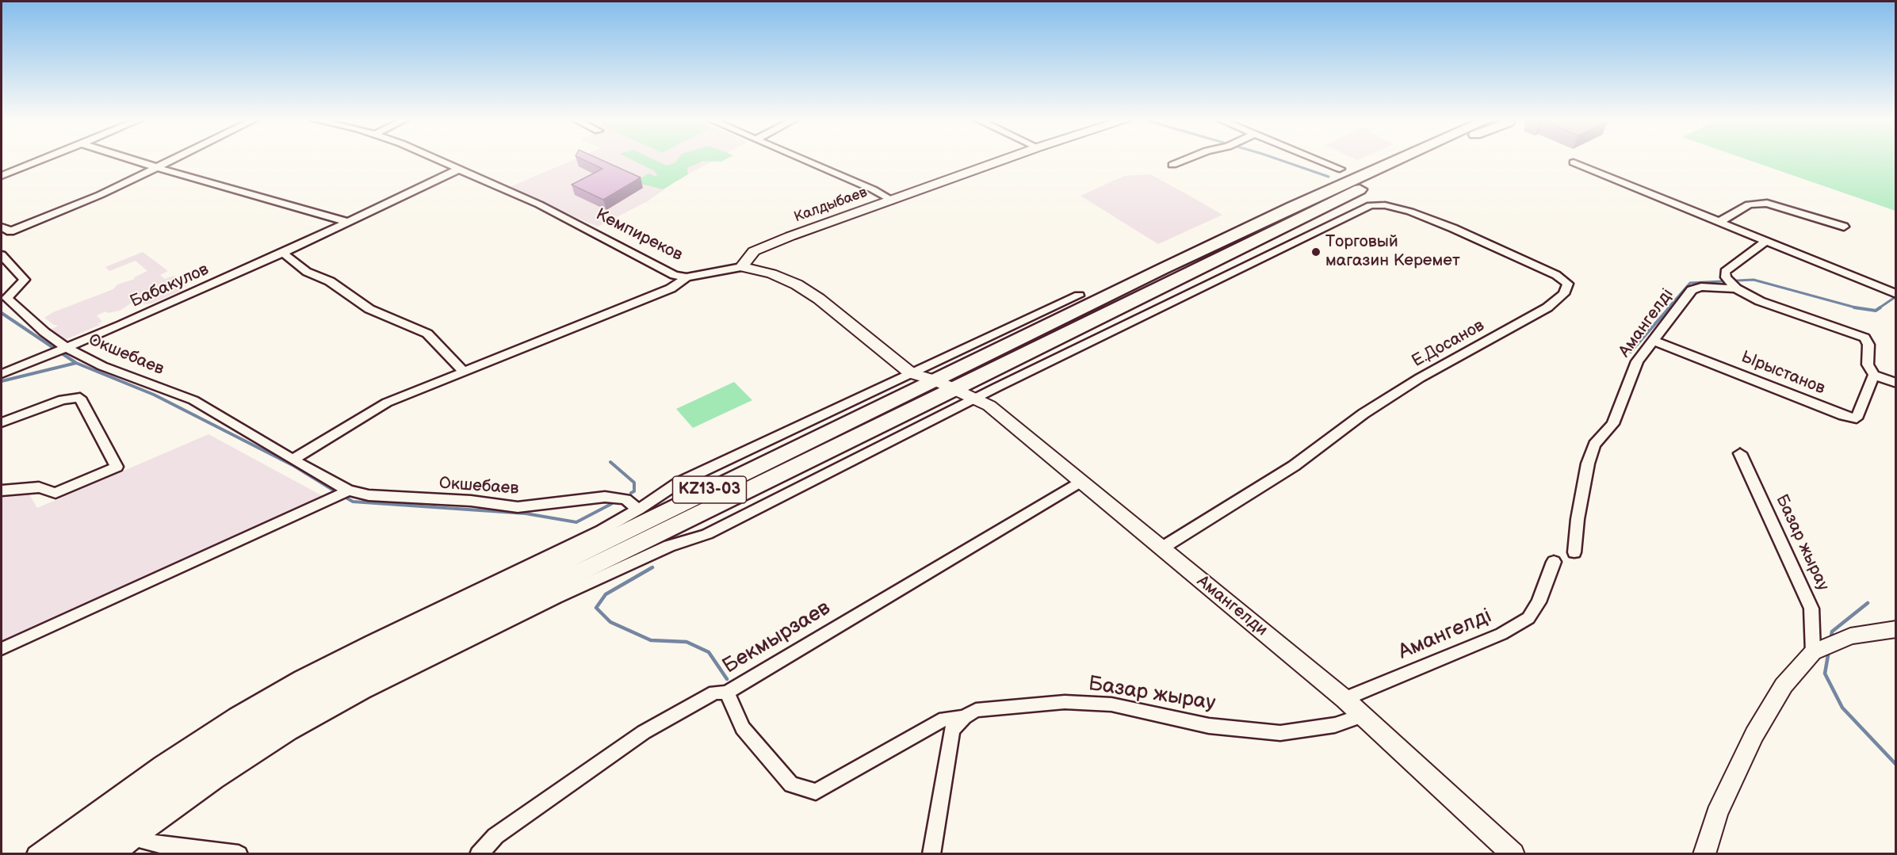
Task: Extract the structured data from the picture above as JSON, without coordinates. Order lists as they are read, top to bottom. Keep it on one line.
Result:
{"streets":{"highway":["KZ13-03"],"main road":["Калдыбаев","Кемпиреков","Амангелди"],"street":["Бабакулов","Амангелді","Е.Досанов","Окшебаев","Ырыстанов","Базар жырау","Бекмырзаев"]},"crossings":[["Калдыбаев","Кемпиреков"],["Кемпиреков","Бабакулов"],["Кемпиреков","KZ13-03"],["Кемпиреков","Амангелди"],["Бабакулов","Окшебаев"],["Амангелді","Ырыстанов"],["Амангелді","Амангелди"],["Е.Досанов","Амангелди"],["KZ13-03","Амангелди"],["Базар жырау","Амангелди"],["Базар жырау","Бекмырзаев"],["Амангелди","Бекмырзаев"]],"places":["Торговый магазин Керемет"]}
